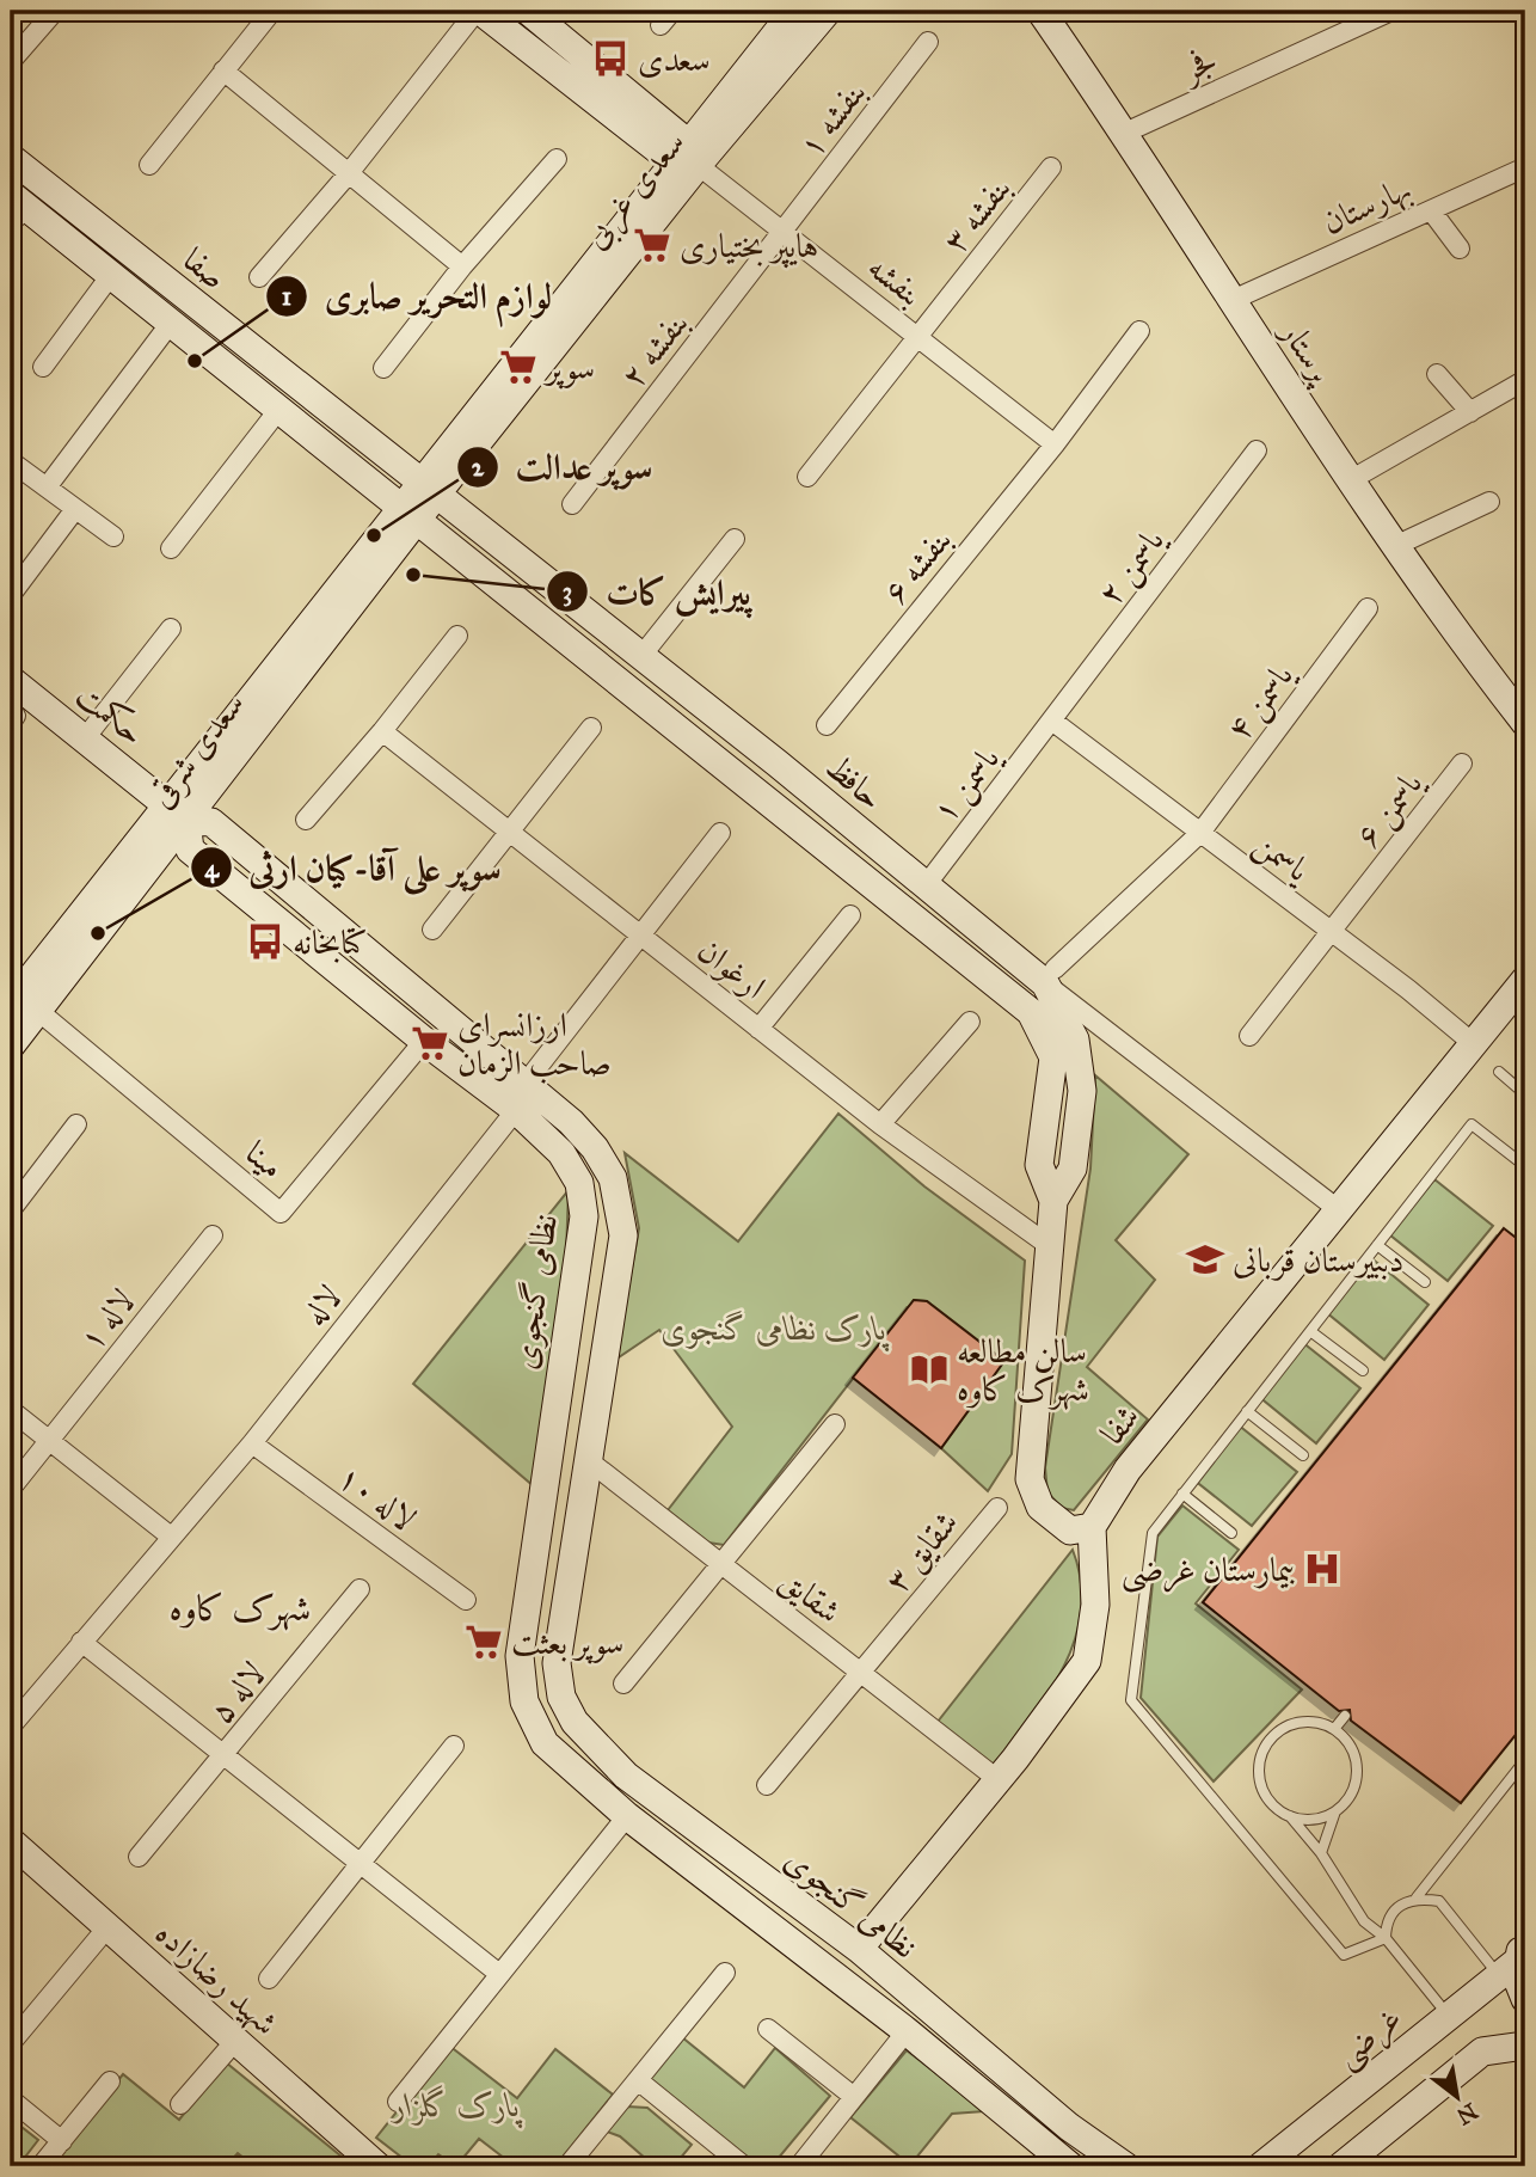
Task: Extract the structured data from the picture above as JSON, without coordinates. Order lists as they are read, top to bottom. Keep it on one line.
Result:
{"streets":{"street":["فجر","بنفشه ۱","سعدی غربی","بهارستان","بنفشه ۳","صفا","بنفشه","بنفشه ۲","پرستار","بنفشه ۶","یاسمن ۲","یاسمن ۴","حکمت","سعدی شرقی","حافظ","یاسمن ۱","یاسمن ۶","یاسمن","ارغوان","مینا","نظامی گنجوی","لاله","لاله ۱","شفا","لاله ۱۰","شقایق ۳","شقایق","لاله ۵","شهید رضازاده","غرضی"]},"crossings":[["فجر","پرستار"],["بنفشه ۱","بنفشه"],["بنفشه ۱","بنفشه ۲"],["سعدی غربی","صفا"],["سعدی غربی","بنفشه"],["سعدی غربی","سعدی شرقی"],["سعدی غربی","حافظ"],["بهارستان","پرستار"],["بنفشه ۳","بنفشه"],["صفا","سعدی شرقی"],["صفا","حافظ"],["بنفشه","بنفشه ۲"],["بنفشه","بنفشه ۶"],["یاسمن ۲","یاسمن ۱"],["یاسمن ۲","یاسمن"],["یاسمن ۴","حافظ"],["یاسمن ۴","یاسمن"],["حکمت","سعدی شرقی"],["حکمت","نظامی گنجوی"],["سعدی شرقی","حافظ"],["سعدی شرقی","مینا"],["سعدی شرقی","نظامی گنجوی"],["حافظ","یاسمن ۱"],["حافظ","ارغوان"],["حافظ","شفا"],["یاسمن ۱","یاسمن"],["یاسمن ۶","یاسمن"],["یاسمن","شفا"],["مینا","نظامی گنجوی"],["نظامی گنجوی","لاله"],["نظامی گنجوی","شقایق"],["لاله","لاله ۱۰"],["شقایق ۳","شقایق"]],"districts":["شهرک کاوه"],"parks":["پارک نظامی گنجوی","پارک گلزار"],"places":{"bus stop":["سعدی","کتابخانه"],"supermarket":["هایپر بختیاری","سوپر","ارزانسرای صاحب الزمان","سوپر بعثت"],"other":["لوازم التحریر صابری","سوپر عدالت","پیرایش کات","سوپر علی آقا-کیان ارثی"],"school or university":["دببیرستان قربانی"],"library":["سالن مطالعه شهرک کاوه"],"hospital":["بیمارستان غرضی"]},"north":"bottom right"}
